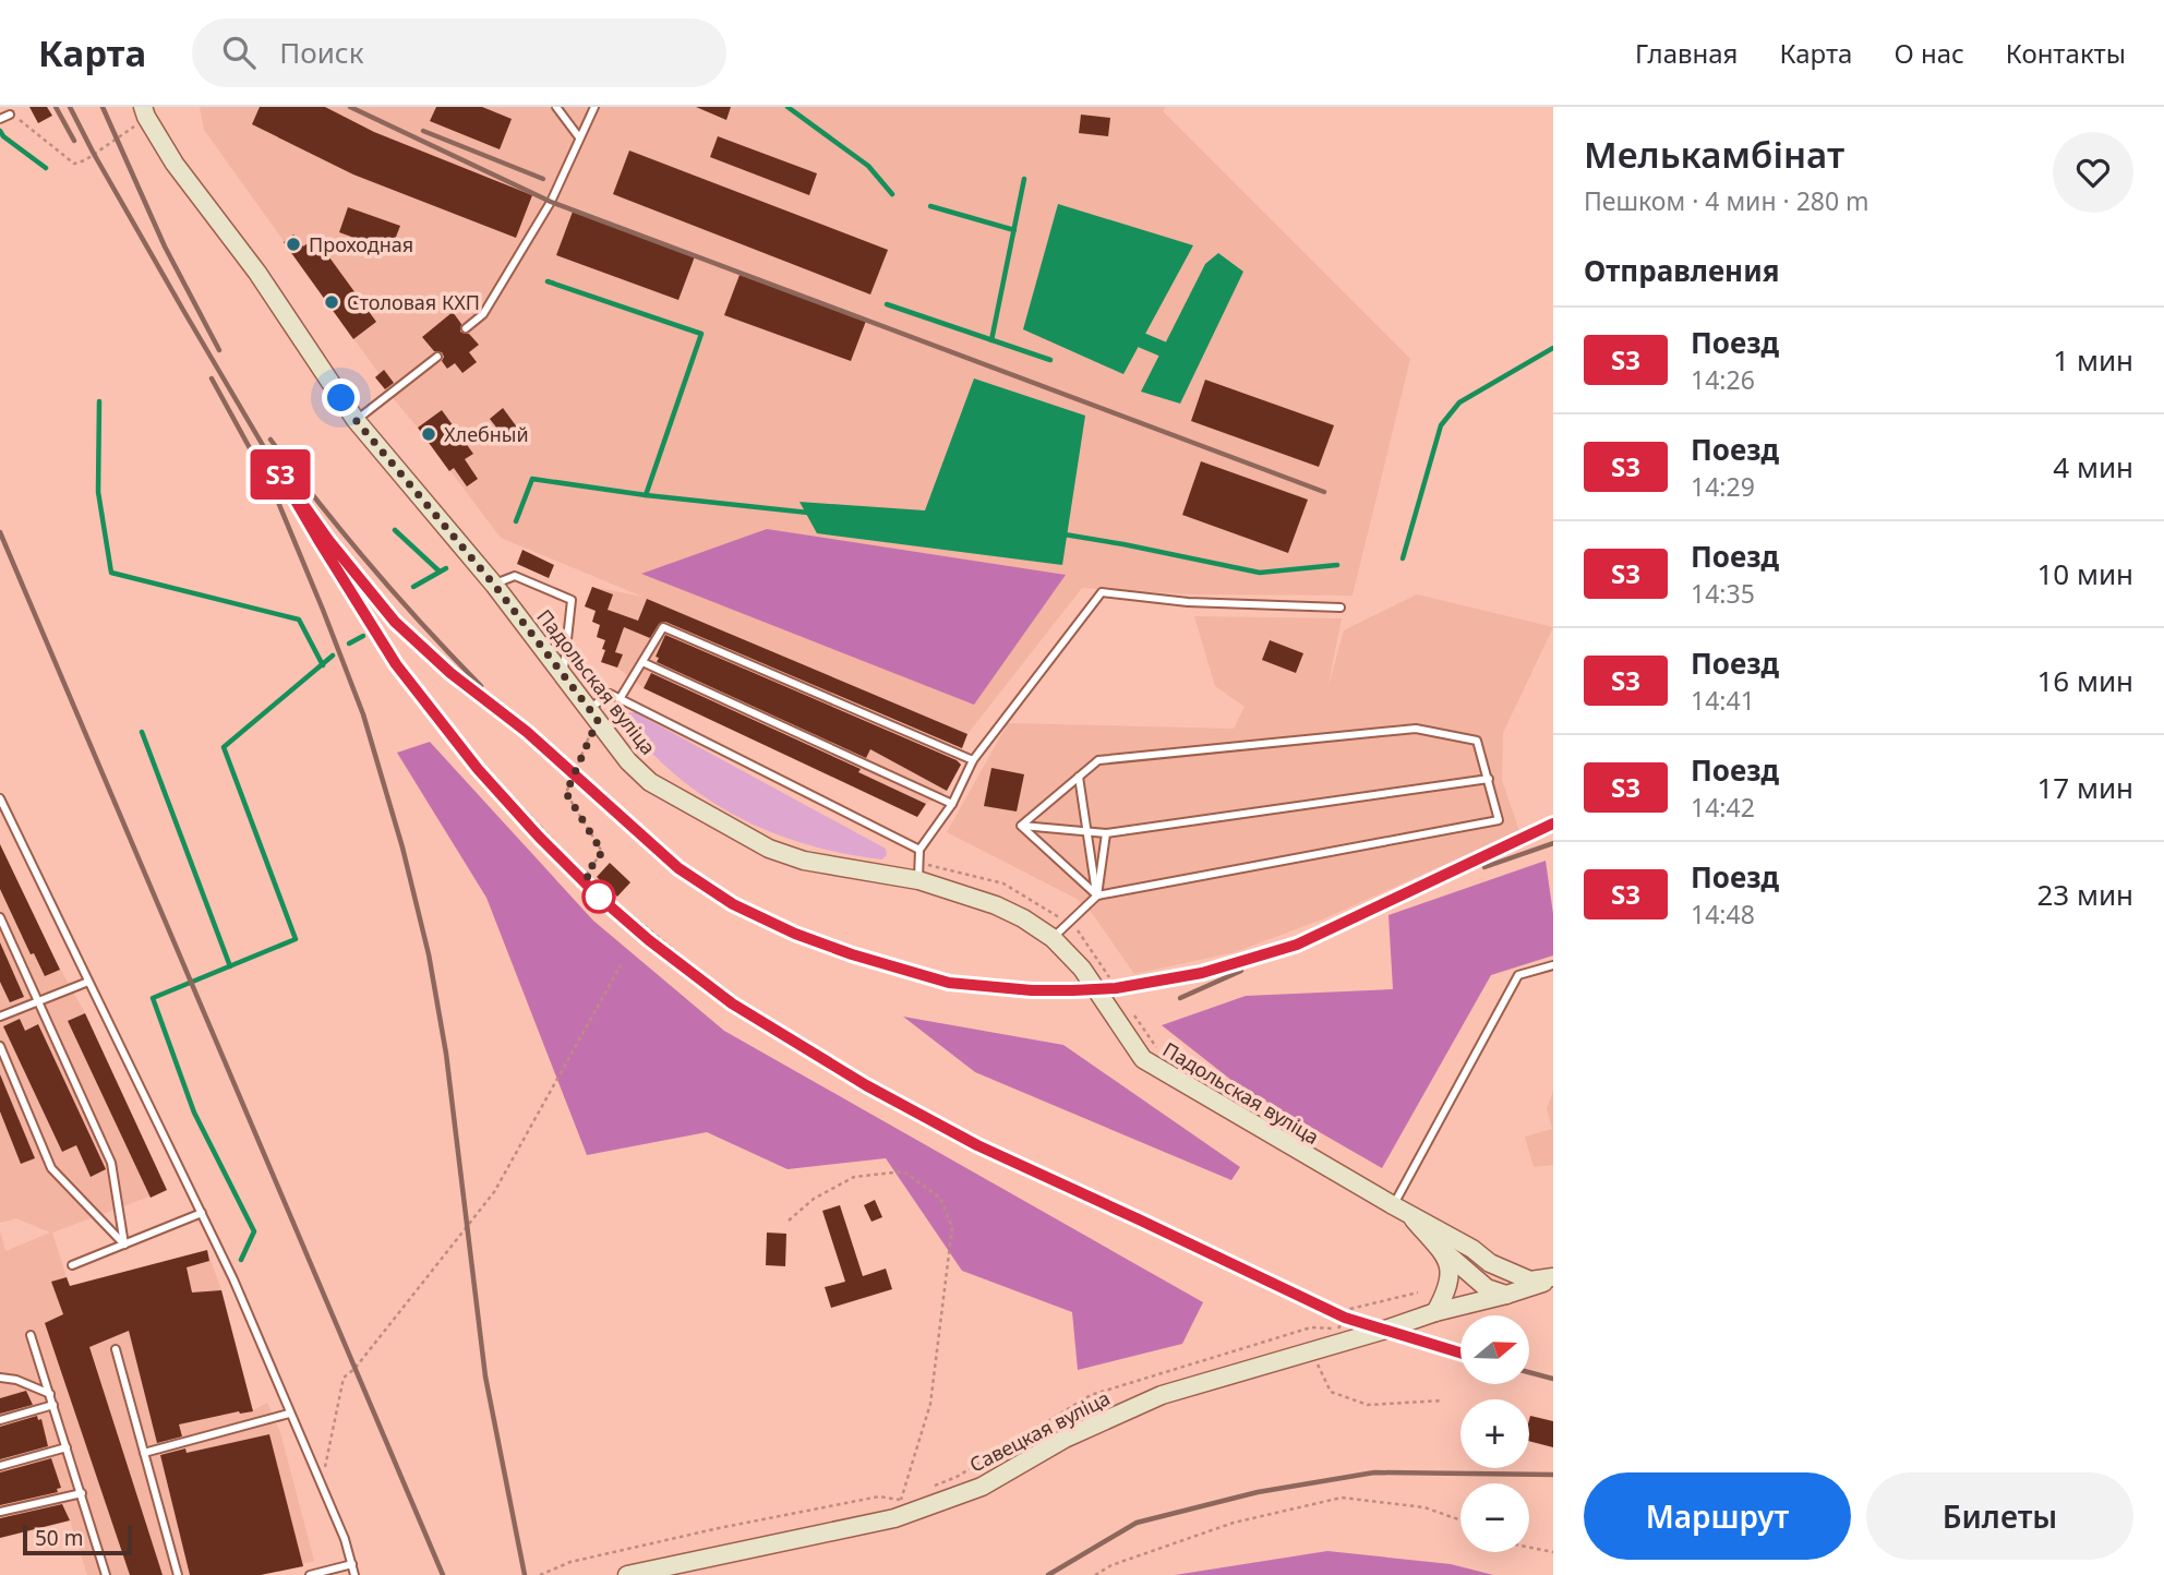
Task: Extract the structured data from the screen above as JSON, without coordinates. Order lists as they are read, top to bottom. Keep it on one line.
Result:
{"streets":{"main road":["Падольская вуліца","Савецкая вуліца"]},"crossings":[["Падольская вуліца","Савецкая вуліца"]],"places":["Проходная","Столовая КХП","Хлебный"],"scale_bar":"50 m","north":"right","page":{"header":"Карта","search":"Поиск","nav":["Главная","Карта","О нас","Контакты"],"on_map":"S3","heading":[["Мелькамбінат","Пешком · 4 мин · 280 m"],"Отправления"],"list":[{"mark":"S3","name":"Поезд","note":"14:26","value":"1 мин"},{"mark":"S3","name":"Поезд","note":"14:29","value":"4 мин"},{"mark":"S3","name":"Поезд","note":"14:35","value":"10 мин"},{"mark":"S3","name":"Поезд","note":"14:41","value":"16 мин"},{"mark":"S3","name":"Поезд","note":"14:42","value":"17 мин"},{"mark":"S3","name":"Поезд","note":"14:48","value":"23 мин"}],"map_buttons":["+","−"],"buttons":["Маршрут","Билеты"],"scale":"50 m"}}
